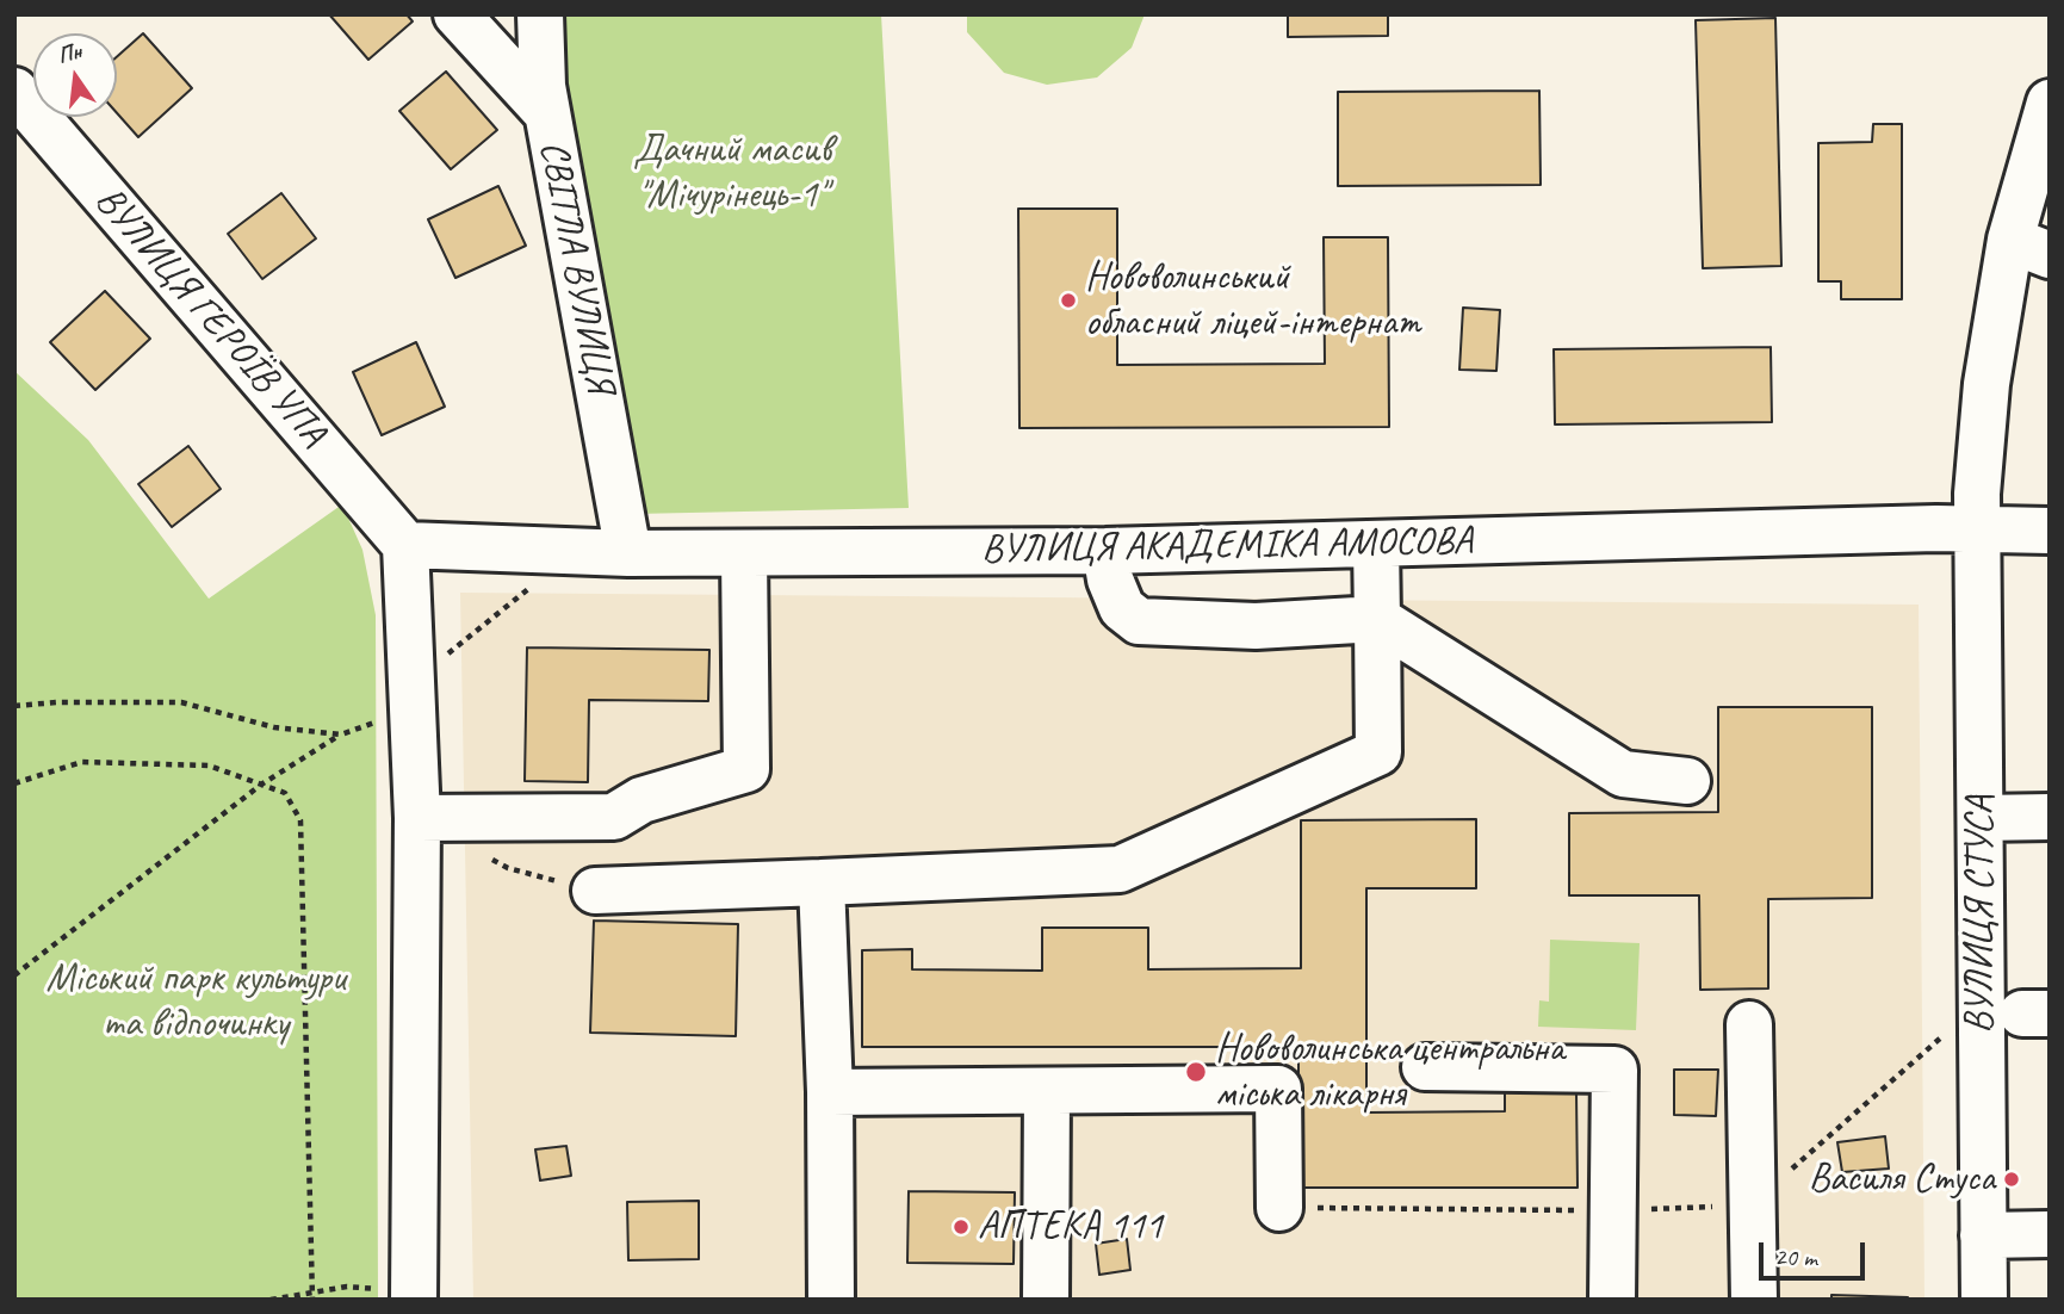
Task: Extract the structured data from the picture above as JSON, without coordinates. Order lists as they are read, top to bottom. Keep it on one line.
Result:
{"streets":{"street":["СВІТЛА ВУЛИЦЯ","ВУЛИЦЯ ГЕРОЇВ УПА","ВУЛИЦЯ АКАДЕМІКА АМОСОВА","ВУЛИЦЯ СТУСА"]},"crossings":[["СВІТЛА ВУЛИЦЯ","ВУЛИЦЯ АКАДЕМІКА АМОСОВА"],["ВУЛИЦЯ ГЕРОЇВ УПА","ВУЛИЦЯ АКАДЕМІКА АМОСОВА"],["ВУЛИЦЯ АКАДЕМІКА АМОСОВА","ВУЛИЦЯ СТУСА"]],"parks":["Дачний масив \"Мічурінець-1\"","Міський парк культури та відпочинку"],"places":["Нововолинський обласний ліцей-інтернат","Нововолинська центральна міська лікарня","Василя Стуса","АПТЕКА 111"],"scale_bar":"20 m","north":"top"}
